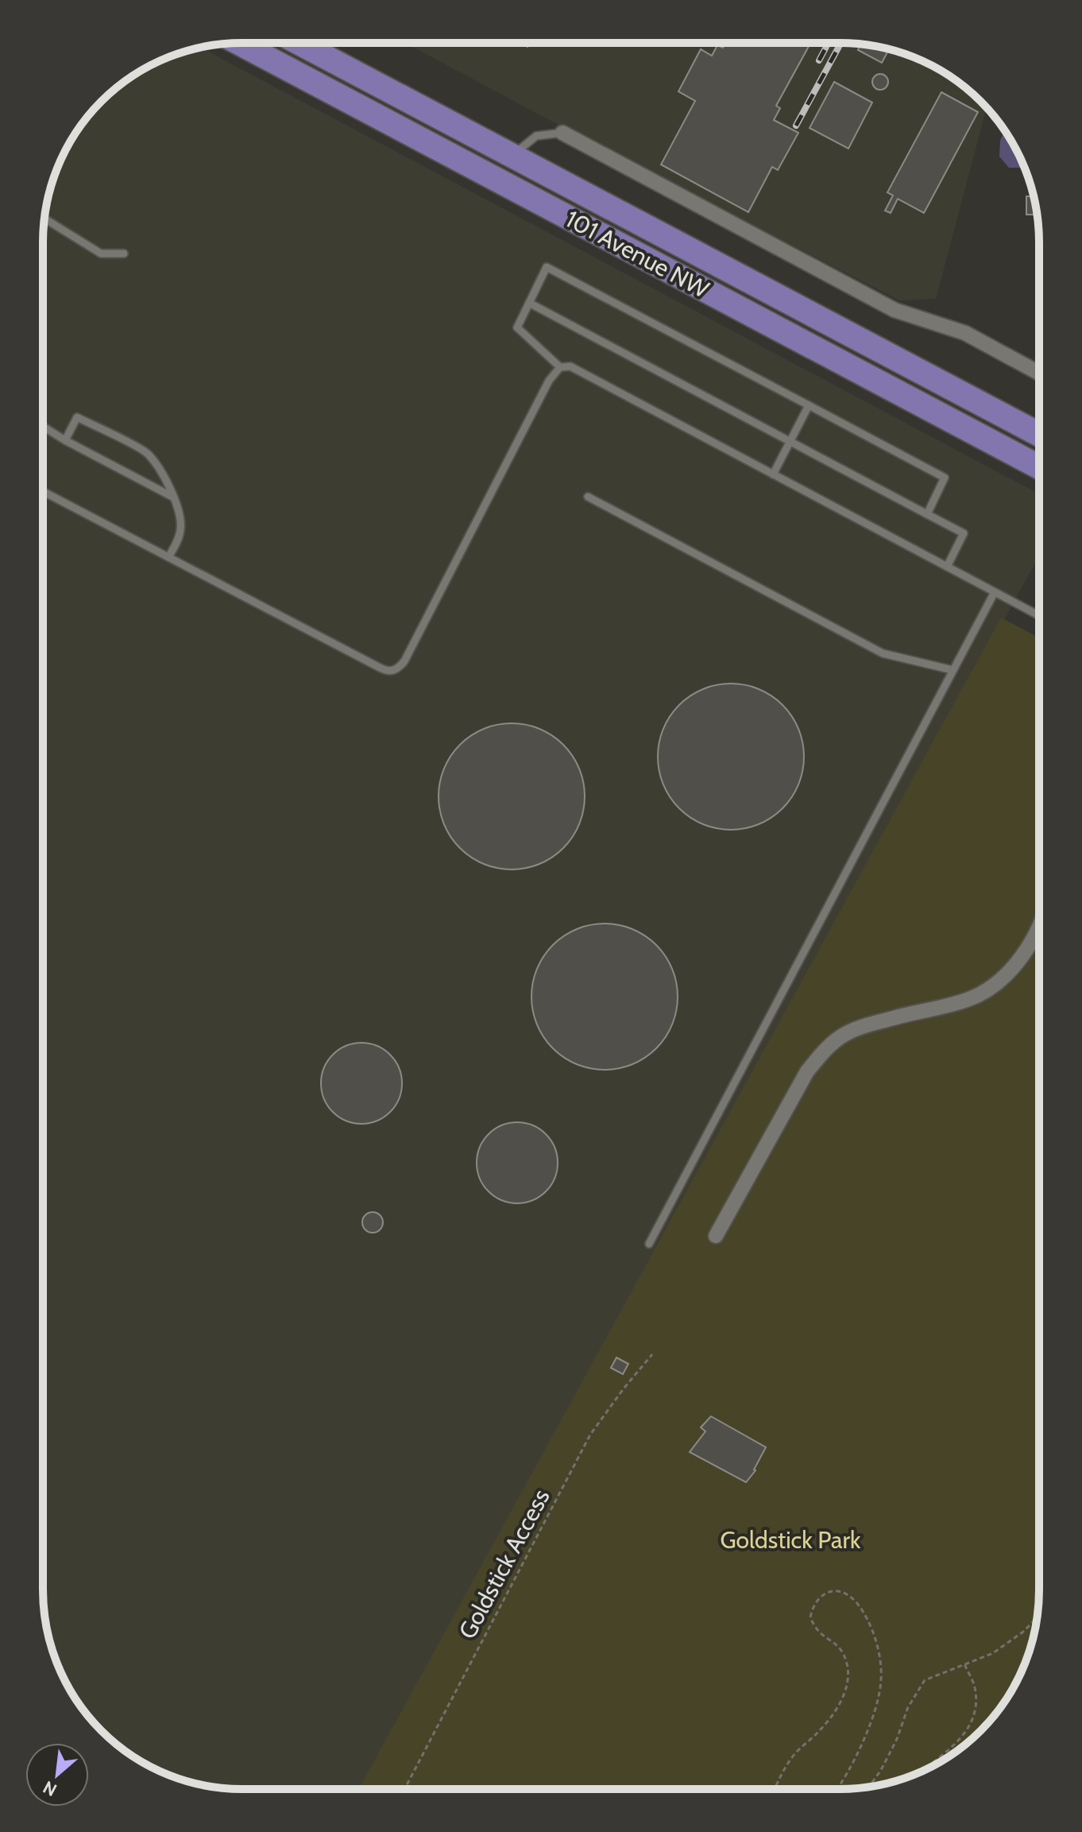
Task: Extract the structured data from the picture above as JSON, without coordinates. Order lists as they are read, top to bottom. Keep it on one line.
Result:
{"streets":{"main road":["101 Avenue NW"],"path":["Goldstick Access"]},"parks":["Goldstick Park"],"north":"bottom left"}
